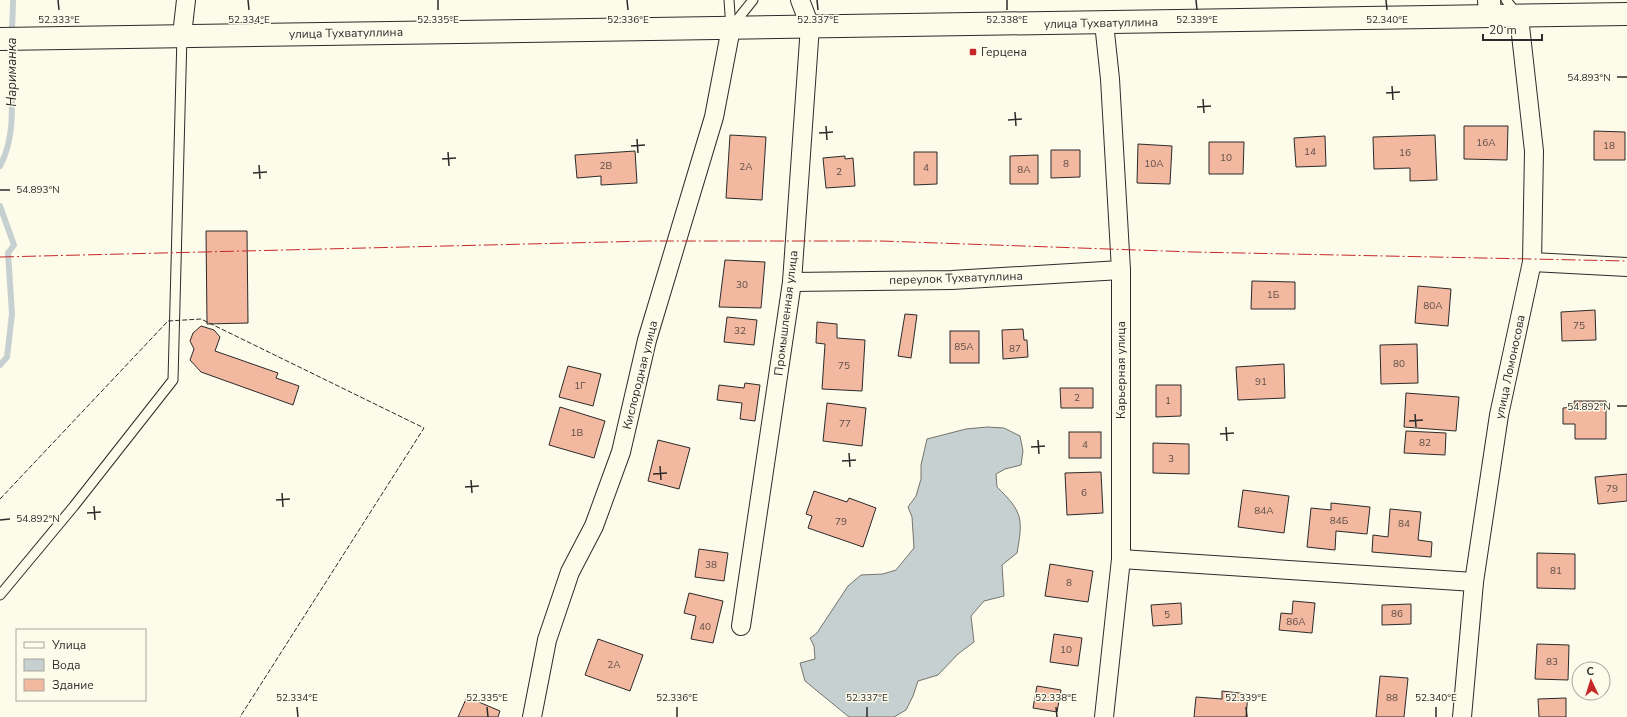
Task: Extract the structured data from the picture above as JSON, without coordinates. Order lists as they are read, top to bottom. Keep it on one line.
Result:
{"streets":{"main road":["улица Тухватуллина"],"street":["переулок Тухватуллина","Промышленная улица","улица Ломоносова","Карьерная улица","Кислородная улица"]},"crossings":[["улица Тухватуллина","Промышленная улица"],["улица Тухватуллина","улица Ломоносова"],["улица Тухватуллина","Карьерная улица"],["улица Тухватуллина","Кислородная улица"],["переулок Тухватуллина","Промышленная улица"],["переулок Тухватуллина","Карьерная улица"]],"water":["Нариманка"],"places":{"transit":["Герцена"]},"house_numbers":["16А","18","14","16","10","8","10А","2В","2А","4","8А","2","30","1Б","80А","75","32","85А","87","80","75","91","1Г","2","1","77","1В","82","4","3","79","6","84А","84Б","79","84","38","81","8","86","5","86А","40","10","83","2А","88"],"legend":["Улица","Вода","Здание"],"scale_bar":"20 m","north":"top","coordinates":["52.333°E","52.334°E","52.335°E","52.336°E","52.337°E","52.338°E","52.339°E","52.340°E","54.893°N","54.892°N"]}
